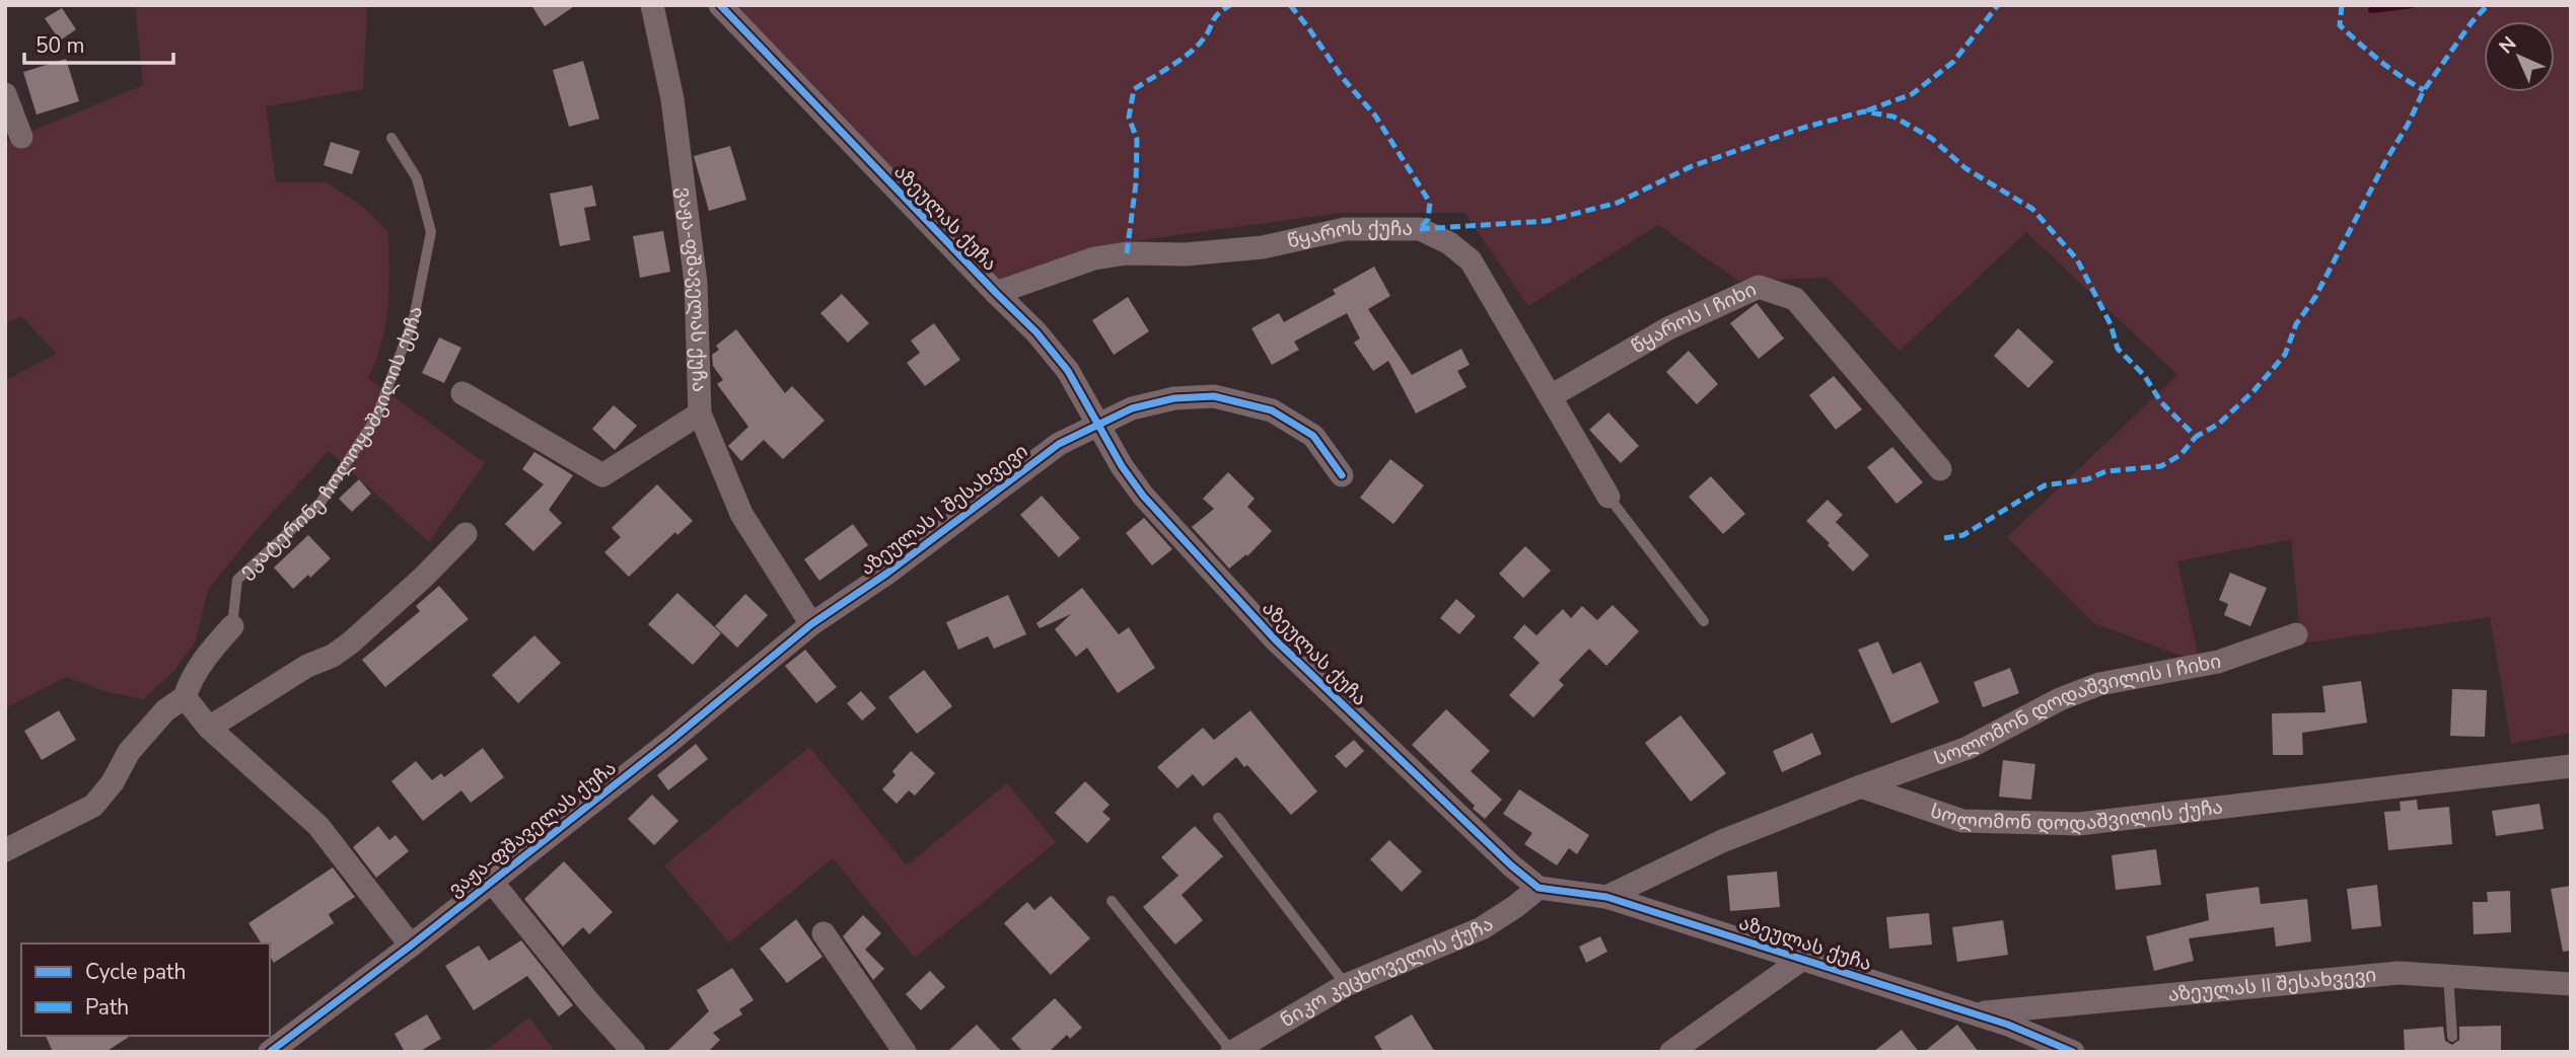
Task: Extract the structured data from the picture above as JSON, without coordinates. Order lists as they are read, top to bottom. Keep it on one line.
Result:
{"streets":{"street":["აზეულას ქუჩა","წყაროს ქუჩა","ვაჟა-ფშაველას ქუჩა","წყაროს I ჩიხი","ეკატერინე ჩოლოყაშვილის ქუჩა","აზეულას I შესახვევი","სოლომონ დოდაშვილის I ჩიხი","სოლომონ დოდაშვილის ქუჩა","ნიკო კეცხოველის ქუჩა","აზეულას II შესახვევი"]},"crossings":[["აზეულას ქუჩა","წყაროს ქუჩა"],["აზეულას ქუჩა","აზეულას I შესახვევი"],["აზეულას ქუჩა","ნიკო კეცხოველის ქუჩა"],["აზეულას ქუჩა","აზეულას II შესახვევი"],["წყაროს ქუჩა","წყაროს I ჩიხი"],["ვაჟა-ფშაველას ქუჩა","აზეულას I შესახვევი"],["სოლომონ დოდაშვილის I ჩიხი","სოლომონ დოდაშვილის ქუჩა"]],"legend":["Cycle path","Path"],"scale_bar":"50 m","north":"top left"}
